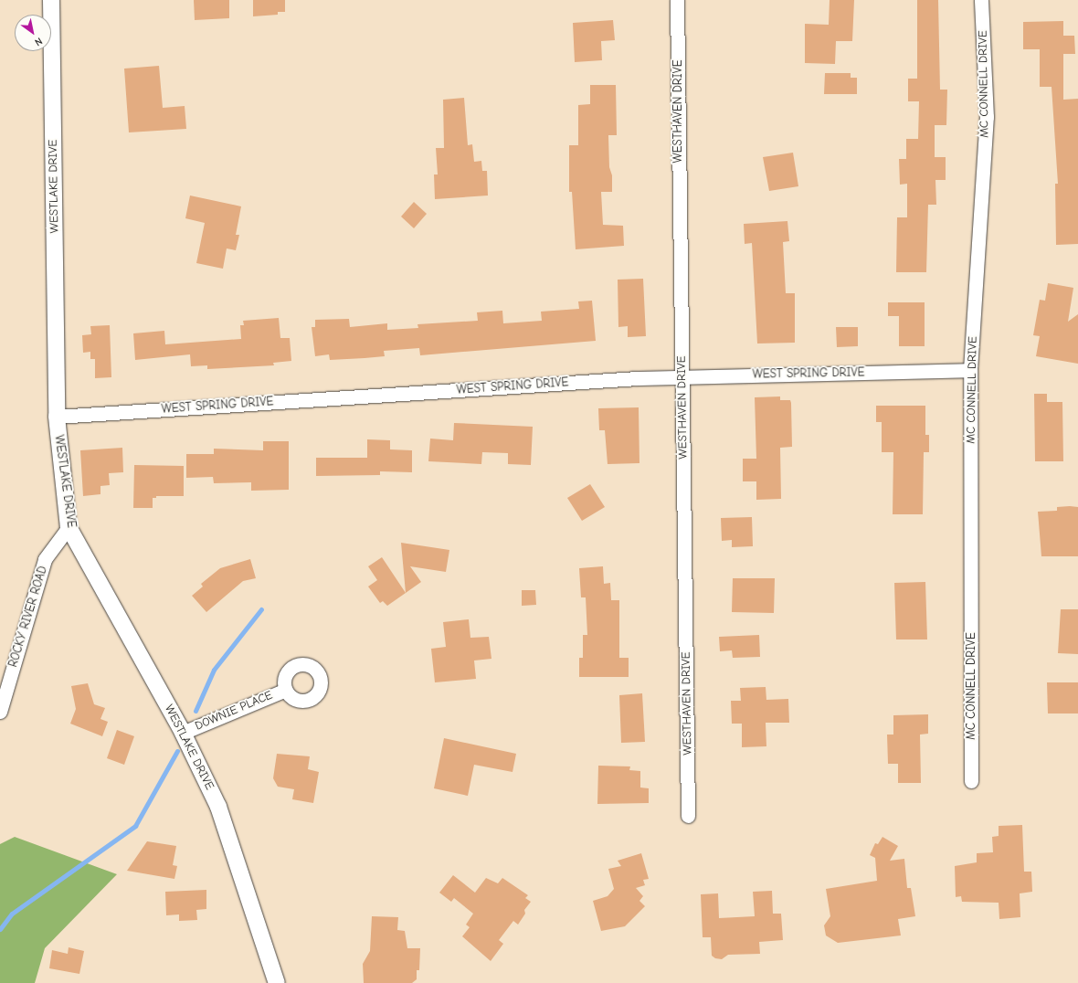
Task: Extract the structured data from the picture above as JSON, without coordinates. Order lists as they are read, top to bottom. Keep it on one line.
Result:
{"streets":{"street":["MC CONNELL DRIVE","WESTHAVEN DRIVE","WESTLAKE DRIVE","WEST SPRING DRIVE","ROCKY RIVER ROAD","DOWNIE PLACE"]},"crossings":[["MC CONNELL DRIVE","WEST SPRING DRIVE"],["WESTHAVEN DRIVE","WEST SPRING DRIVE"],["WESTLAKE DRIVE","WEST SPRING DRIVE"],["WESTLAKE DRIVE","ROCKY RIVER ROAD"],["WESTLAKE DRIVE","DOWNIE PLACE"]],"north":"bottom right"}
